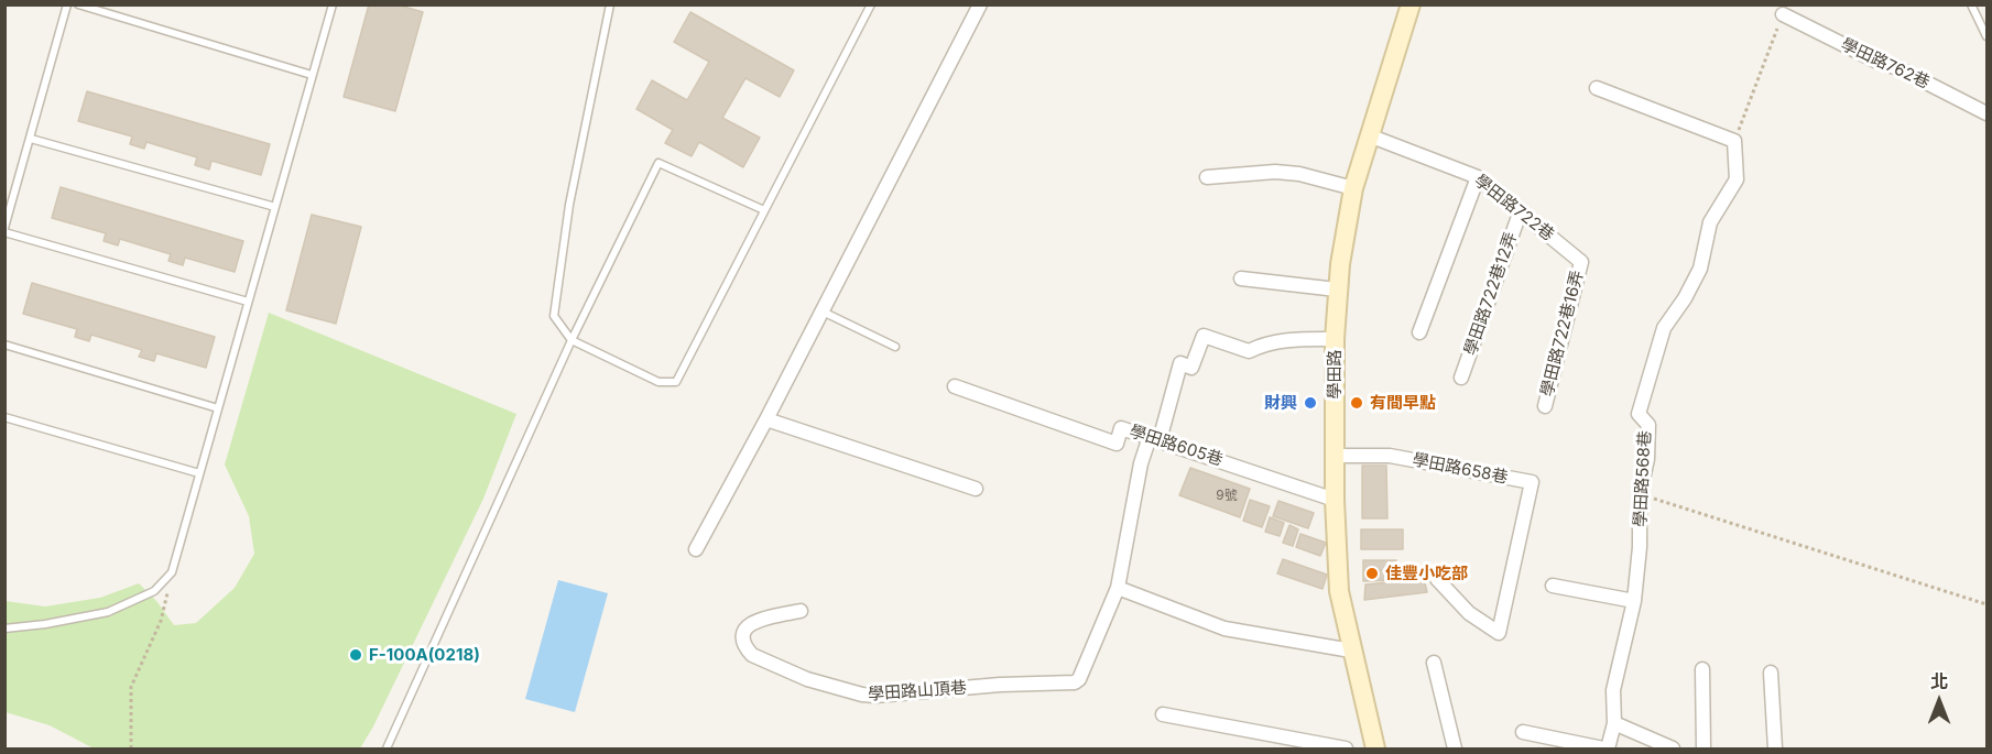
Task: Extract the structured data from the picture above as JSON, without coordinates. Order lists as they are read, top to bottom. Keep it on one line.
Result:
{"streets":{"main road":["學田路"],"street":["學田路762巷","學田路722巷","學田路722巷12弄","學田路722巷16弄","學田路605巷","學田路658巷","學田路568巷","學田路山頂巷"]},"crossings":[["學田路722巷","學田路722巷12弄"],["學田路722巷","學田路722巷16弄"],["學田路722巷","學田路"],["學田路","學田路605巷"],["學田路","學田路658巷"],["學田路","學田路山頂巷"],["學田路605巷","學田路山頂巷"]],"places":["財興","有間早點","佳豐小吃部","F-100A(0218)"],"house_numbers":["9號"],"north":"top"}
